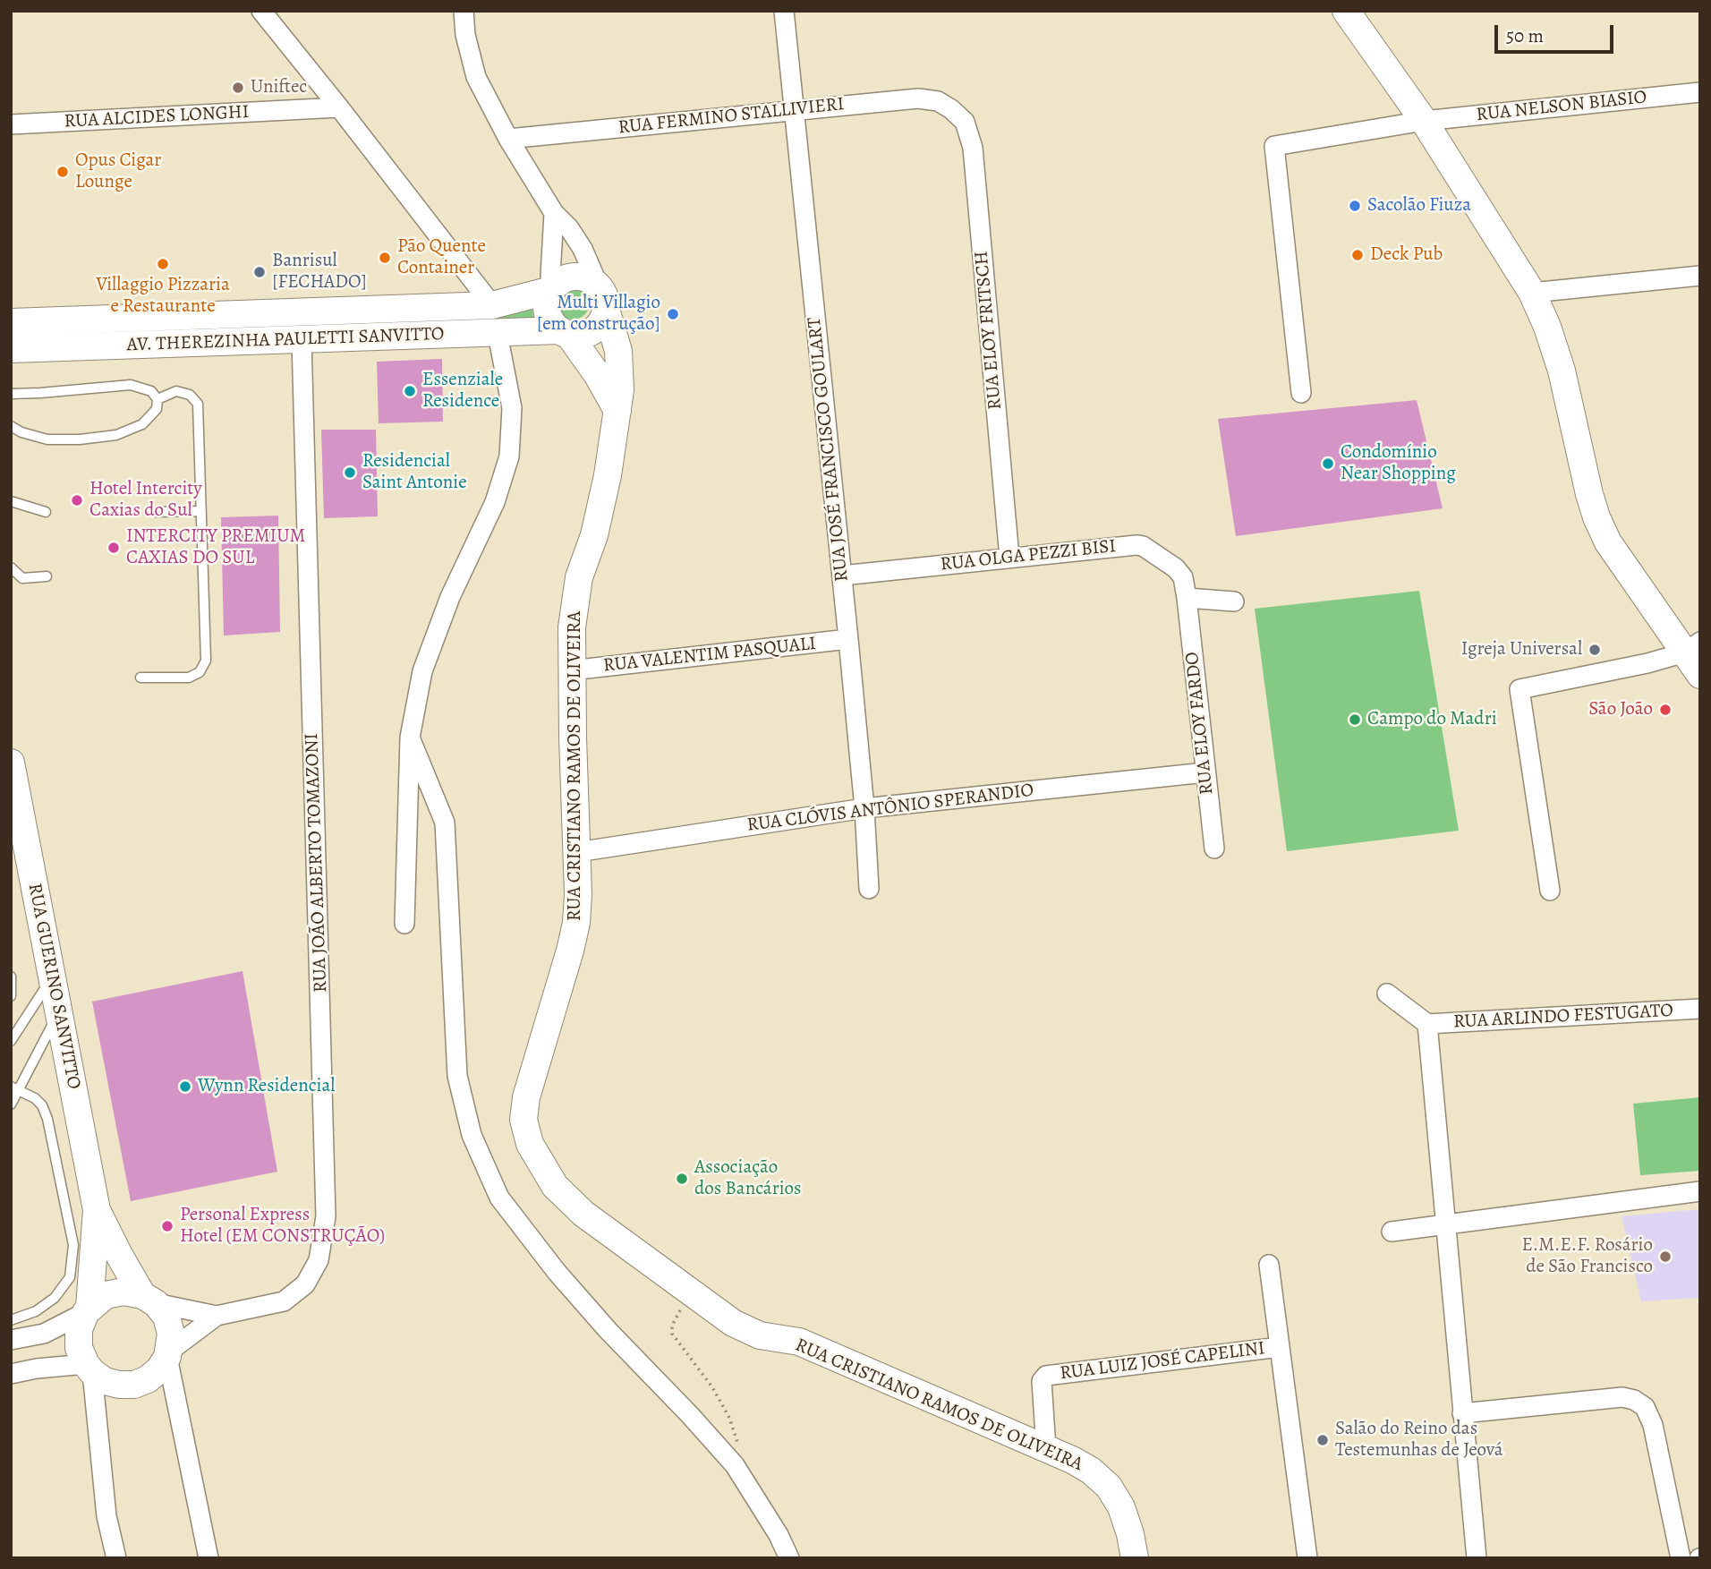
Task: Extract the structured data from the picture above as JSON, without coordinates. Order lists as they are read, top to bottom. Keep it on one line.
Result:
{"streets":{"main road":["AV. THEREZINHA PAULETTI SANVITTO","RUA CRISTIANO RAMOS DE OLIVEIRA","RUA GUERINO SANVITTO"],"street":["RUA NELSON BIASIO","RUA FERMINO STALLIVIERI","RUA ALCIDES LONGHI","RUA ELOY FRITSCH","RUA JOSÉ FRANCISCO GOULART","RUA OLGA PEZZI BISI","RUA VALENTIM PASQUALI","RUA ELOY FARDO","RUA CLÓVIS ANTÔNIO SPERANDIO","RUA JOÃO ALBERTO TOMAZONI","RUA ARLINDO FESTUGATO","RUA LUIZ JOSÉ CAPELINI"]},"crossings":[["RUA FERMINO STALLIVIERI","RUA ELOY FRITSCH"],["RUA FERMINO STALLIVIERI","RUA JOSÉ FRANCISCO GOULART"],["RUA FERMINO STALLIVIERI","RUA CRISTIANO RAMOS DE OLIVEIRA"],["RUA ELOY FRITSCH","RUA OLGA PEZZI BISI"],["AV. THEREZINHA PAULETTI SANVITTO","RUA CRISTIANO RAMOS DE OLIVEIRA"],["AV. THEREZINHA PAULETTI SANVITTO","RUA JOÃO ALBERTO TOMAZONI"],["RUA JOSÉ FRANCISCO GOULART","RUA OLGA PEZZI BISI"],["RUA JOSÉ FRANCISCO GOULART","RUA VALENTIM PASQUALI"],["RUA JOSÉ FRANCISCO GOULART","RUA CLÓVIS ANTÔNIO SPERANDIO"],["RUA OLGA PEZZI BISI","RUA ELOY FARDO"],["RUA VALENTIM PASQUALI","RUA CRISTIANO RAMOS DE OLIVEIRA"],["RUA ELOY FARDO","RUA CLÓVIS ANTÔNIO SPERANDIO"],["RUA CRISTIANO RAMOS DE OLIVEIRA","RUA CLÓVIS ANTÔNIO SPERANDIO"],["RUA CRISTIANO RAMOS DE OLIVEIRA","RUA LUIZ JOSÉ CAPELINI"],["RUA JOÃO ALBERTO TOMAZONI","RUA GUERINO SANVITTO"]],"places":["Uniftec","Opus Cigar Lounge","Sacolão Fiuza","Deck Pub","Pão Quente Container","Villaggio Pizzaria e Restaurante","Banrisul [FECHADO]","Multi Villagio [em construção]","Essenziale Residence","Condomínio Near Shopping","Residencial Saint Antonie","Hotel Intercity Caxias do Sul","INTERCITY PREMIUM CAXIAS DO SUL","Igreja Universal","São João","Campo do Madri","Wynn Residencial","Associação dos Bancários","Personal Express Hotel (EM CONSTRUÇÃO)","E.M.E.F. Rosário de São Francisco","Salão do Reino das Testemunhas de Jeová"],"scale_bar":"50 m"}
